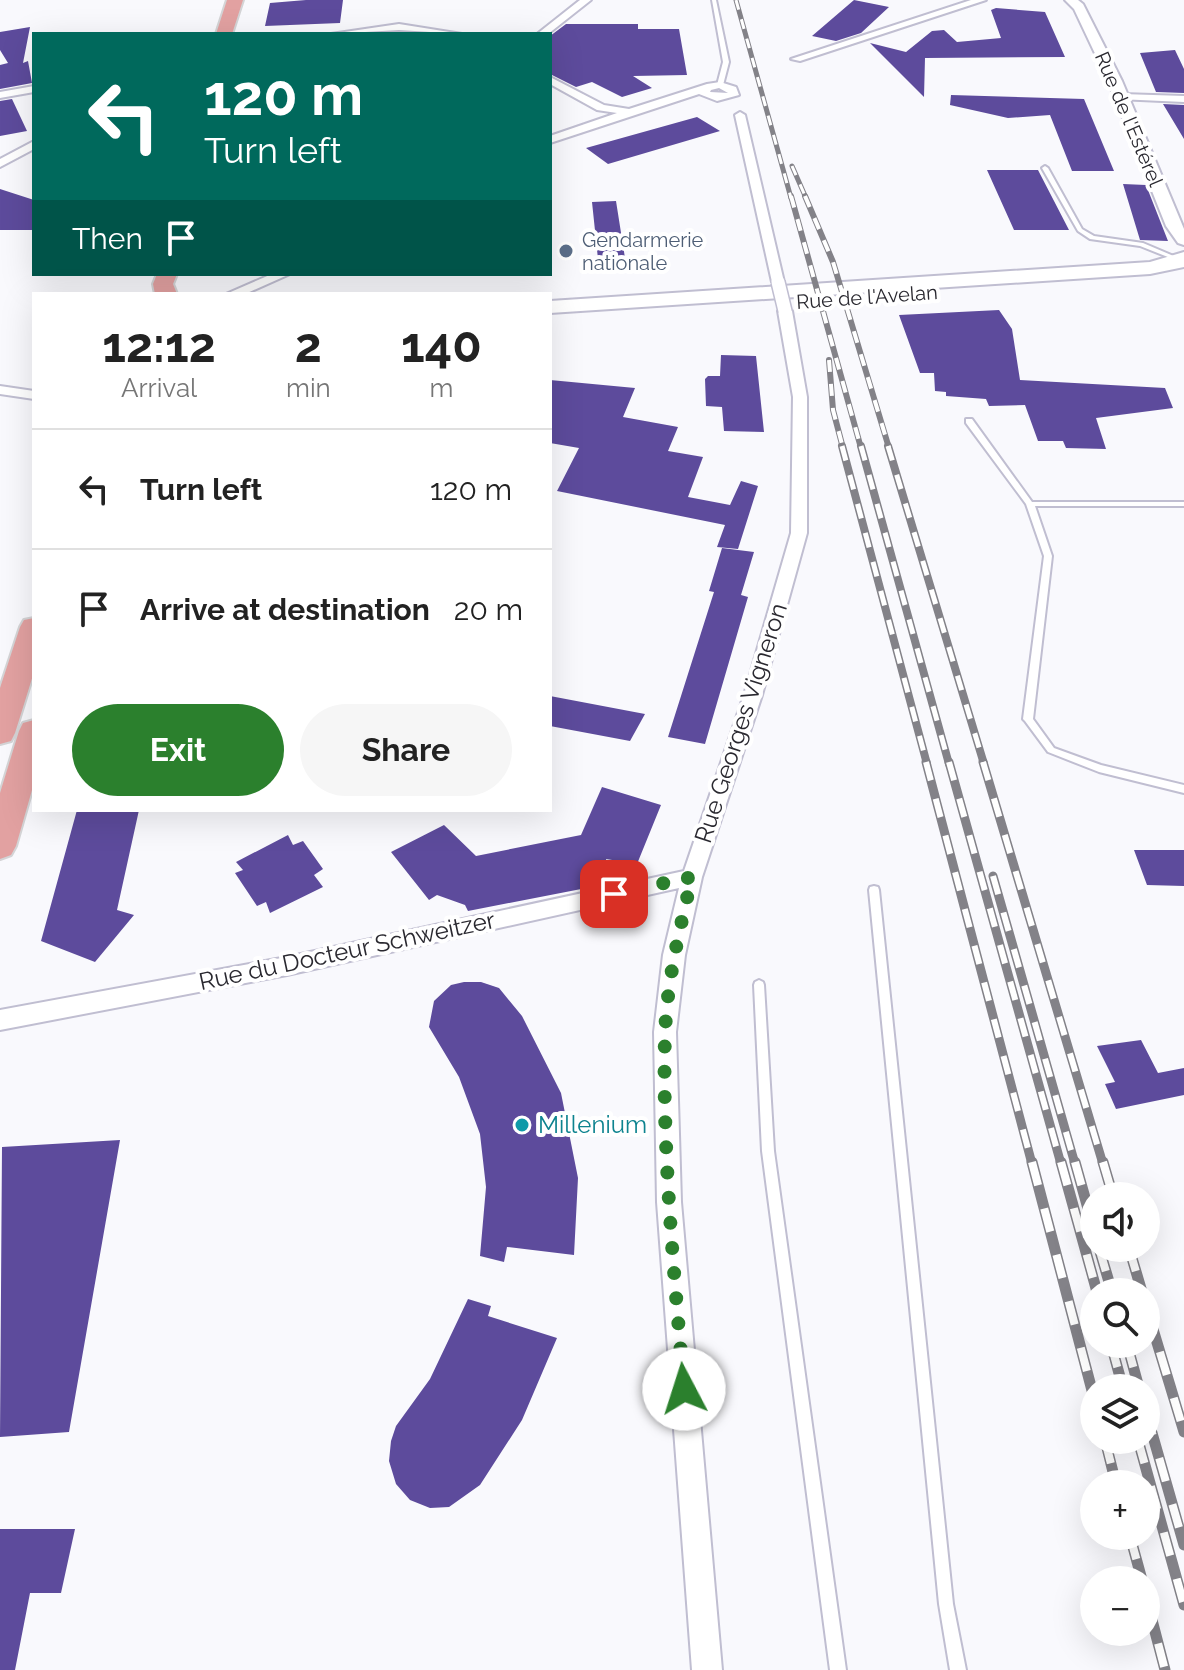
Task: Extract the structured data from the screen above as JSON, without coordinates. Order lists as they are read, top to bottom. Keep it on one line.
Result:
{"streets":{"main road":["Rue de l'Avelan"],"street":["Rue de l'Estérel","Rue Georges Vigneron","Rue du Docteur Schweitzer"]},"crossings":[["Rue de l'Estérel","Rue de l'Avelan"],["Rue Georges Vigneron","Rue du Docteur Schweitzer"]],"places":["Gendarmerie nationale","Millenium"],"page":{"turn":["120 m","Turn left"],"then":"Then","eta":["12:12","Arrival","2","min","140","m"],"list":[{"name":"Turn left","value":"120 m"},{"name":"Arrive at destination","value":"20 m"}],"buttons":["Exit","Share"],"map_buttons":["+","−"]}}
